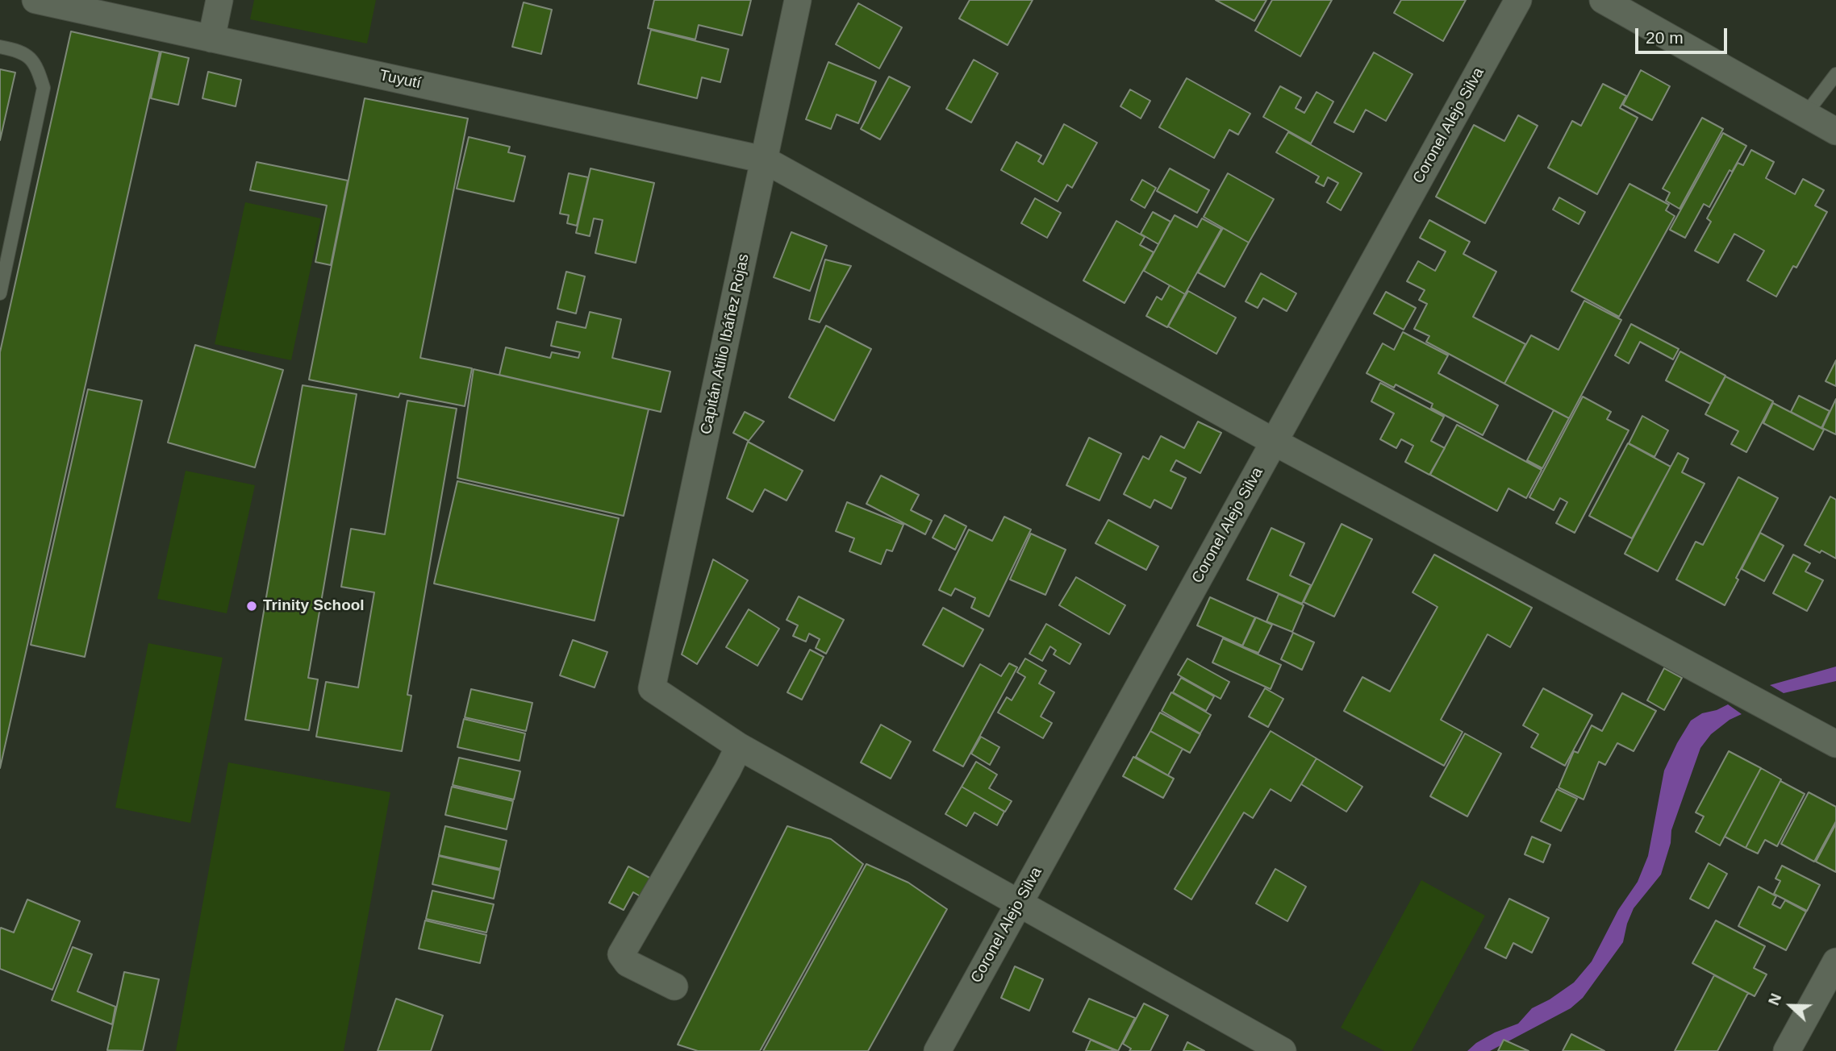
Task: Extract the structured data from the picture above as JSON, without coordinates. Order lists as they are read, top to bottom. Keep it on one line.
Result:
{"streets":{"street":["Tuyutí","Coronel Alejo Silva","Capitán Atilio Ibáñez Rojas"]},"crossings":[["Tuyutí","Coronel Alejo Silva"],["Tuyutí","Capitán Atilio Ibáñez Rojas"]],"places":["Trinity School"],"scale_bar":"20 m","north":"left"}
